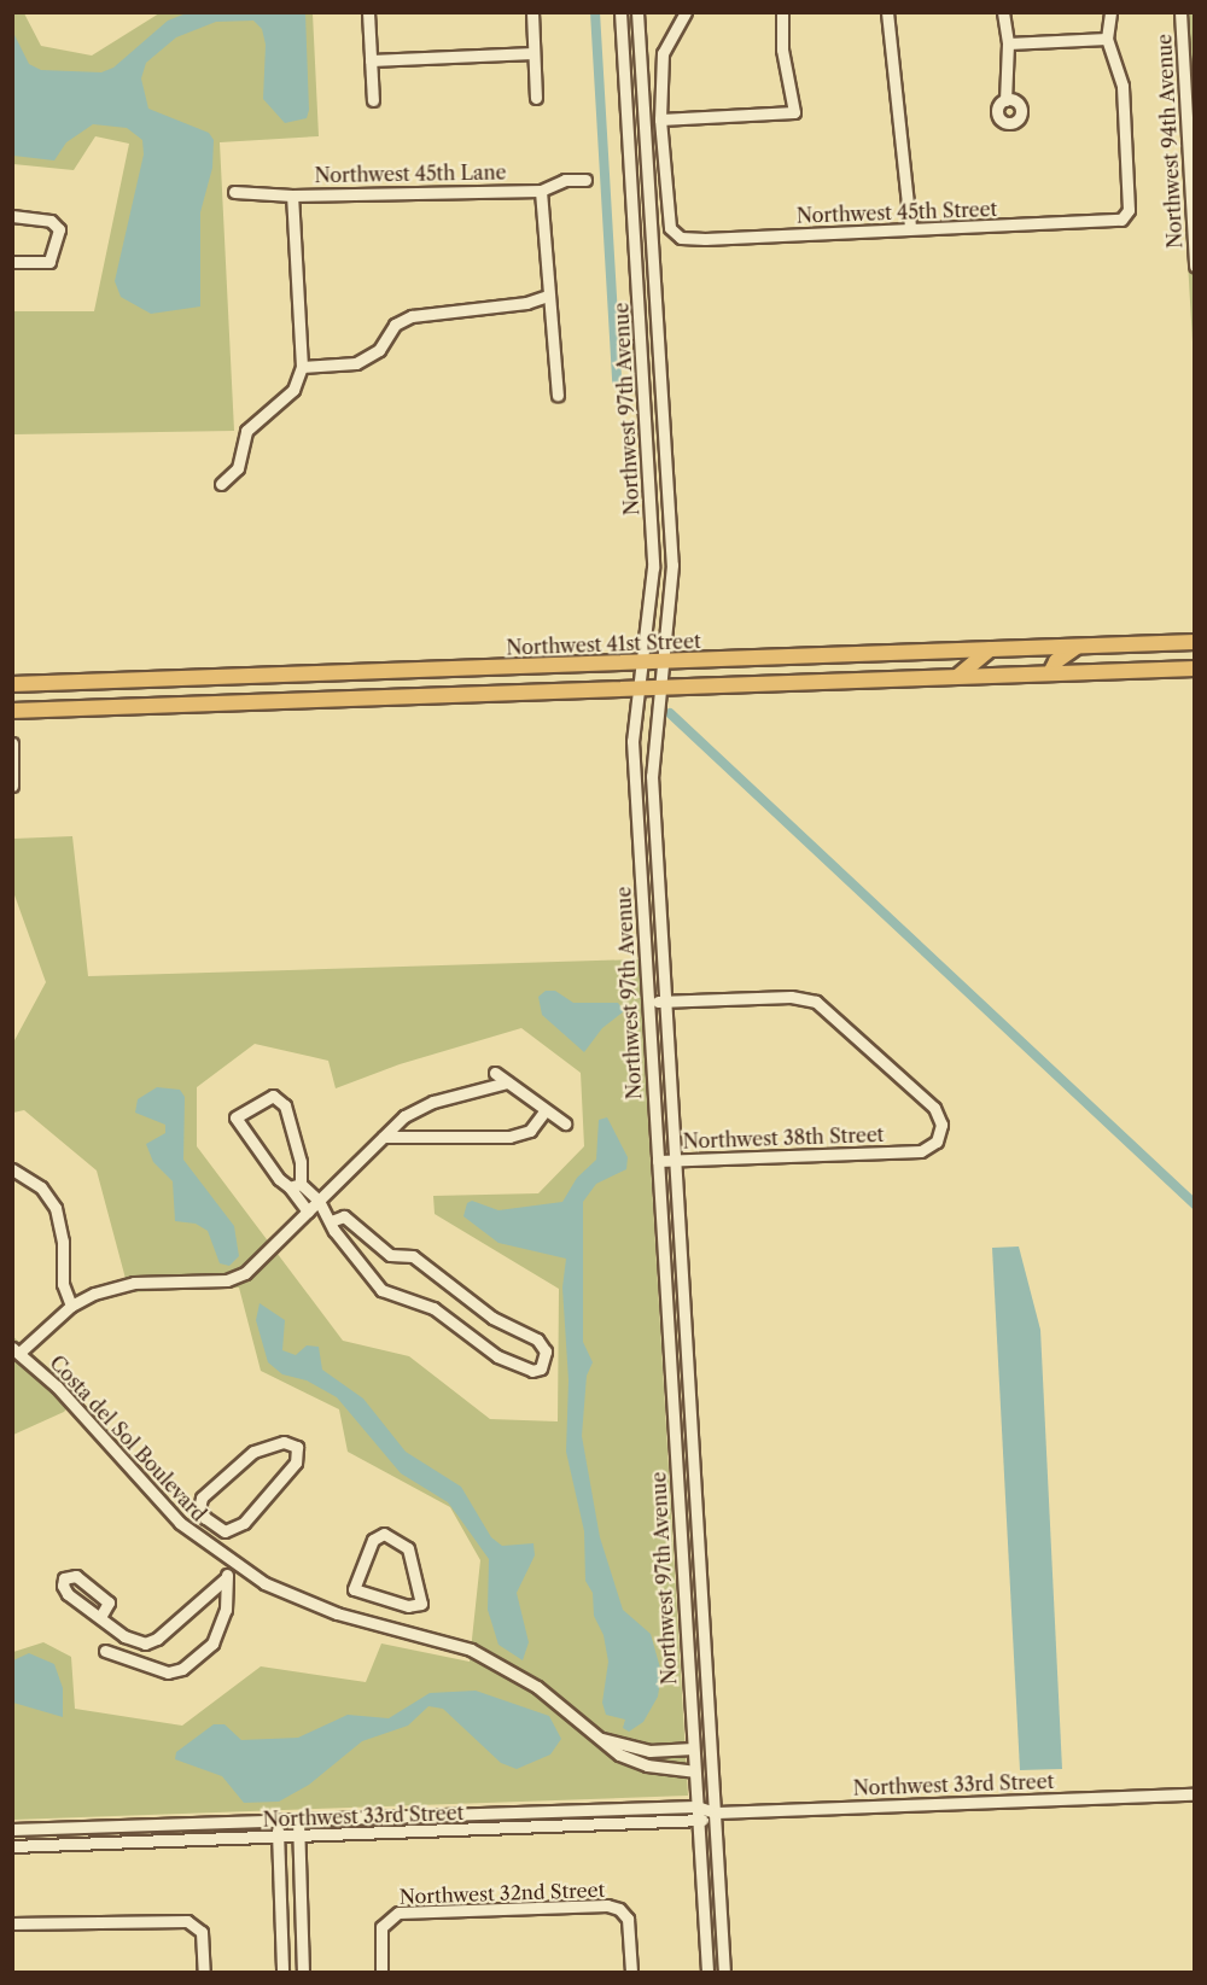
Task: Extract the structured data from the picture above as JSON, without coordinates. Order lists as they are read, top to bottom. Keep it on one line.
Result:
{"streets":{"main road":["Northwest 41st Street"],"street":["Northwest 94th Avenue","Northwest 45th Lane","Northwest 45th Street","Northwest 97th Avenue","Northwest 38th Street","Costa del Sol Boulevard","Northwest 33rd Street","Northwest 32nd Street"]},"crossings":[["Northwest 97th Avenue","Northwest 41st Street"],["Northwest 97th Avenue","Northwest 38th Street"],["Northwest 97th Avenue","Costa del Sol Boulevard"],["Northwest 97th Avenue","Northwest 33rd Street"]]}
